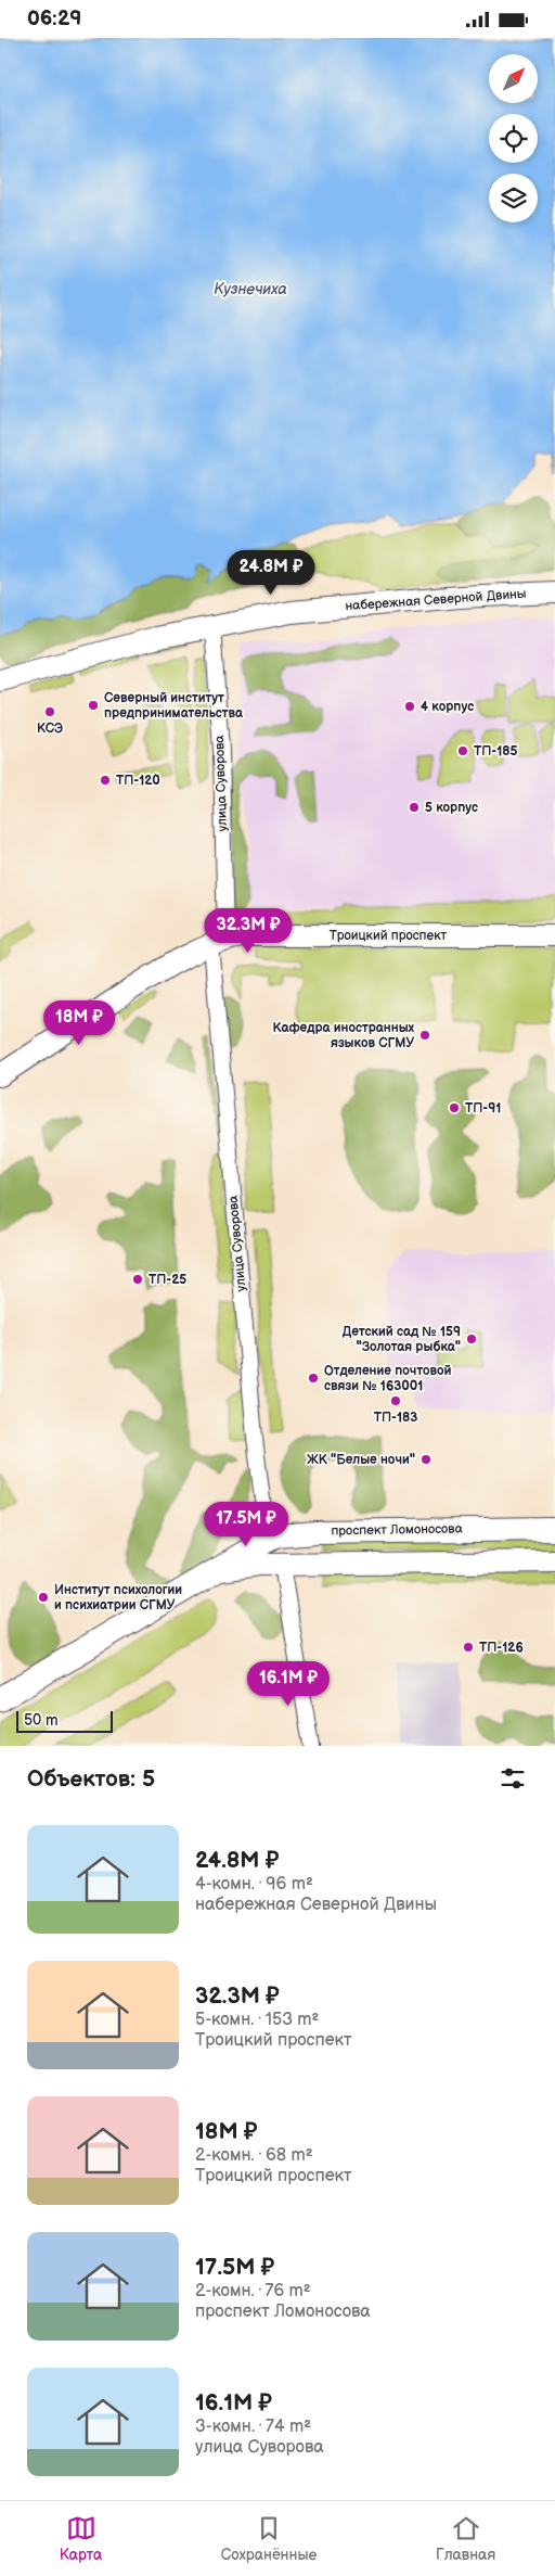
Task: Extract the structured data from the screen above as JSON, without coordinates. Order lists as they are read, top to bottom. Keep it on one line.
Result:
{"streets":{"main road":["набережная Северной Двины","Троицкий проспект","проспект Ломоносова"],"street":["улица Суворова"]},"crossings":[["набережная Северной Двины","улица Суворова"],["улица Суворова","Троицкий проспект"],["улица Суворова","проспект Ломоносова"]],"water":["Кузнечиха"],"places":["Северный институт предпринимательства","4 корпус","КСЭ","ТП-185","ТП-120","5 корпус","Кафедра иностранных языков СГМУ","ТП-91","ТП-25","Детский сад № 159 \"Золотая рыбка\"","Отделение почтовой связи № 163001","ТП-183","ЖК \"Белые ночи\"","Институт психологии и психиатрии СГМУ","ТП-126"],"scale_bar":"50 m","north":"top right","page":{"status":"06:29","price":["24.8M ₽","32.3M ₽","18M ₽","17.5M ₽","16.1M ₽"],"scale":"50 m","heading":"Объектов: 5","list":[{"name":"24.8M ₽","note":"4-комн. · 96 m² · набережная Северной Двины"},{"name":"32.3M ₽","note":"5-комн. · 153 m² · Троицкий проспект"},{"name":"18M ₽","note":"2-комн. · 68 m² · Троицкий проспект"},{"name":"17.5M ₽","note":"2-комн. · 76 m² · проспект Ломоносова"},{"name":"16.1M ₽","note":"3-комн. · 74 m² · улица Суворова"}],"tabs":["Карта","Сохранённые","Главная"]}}
